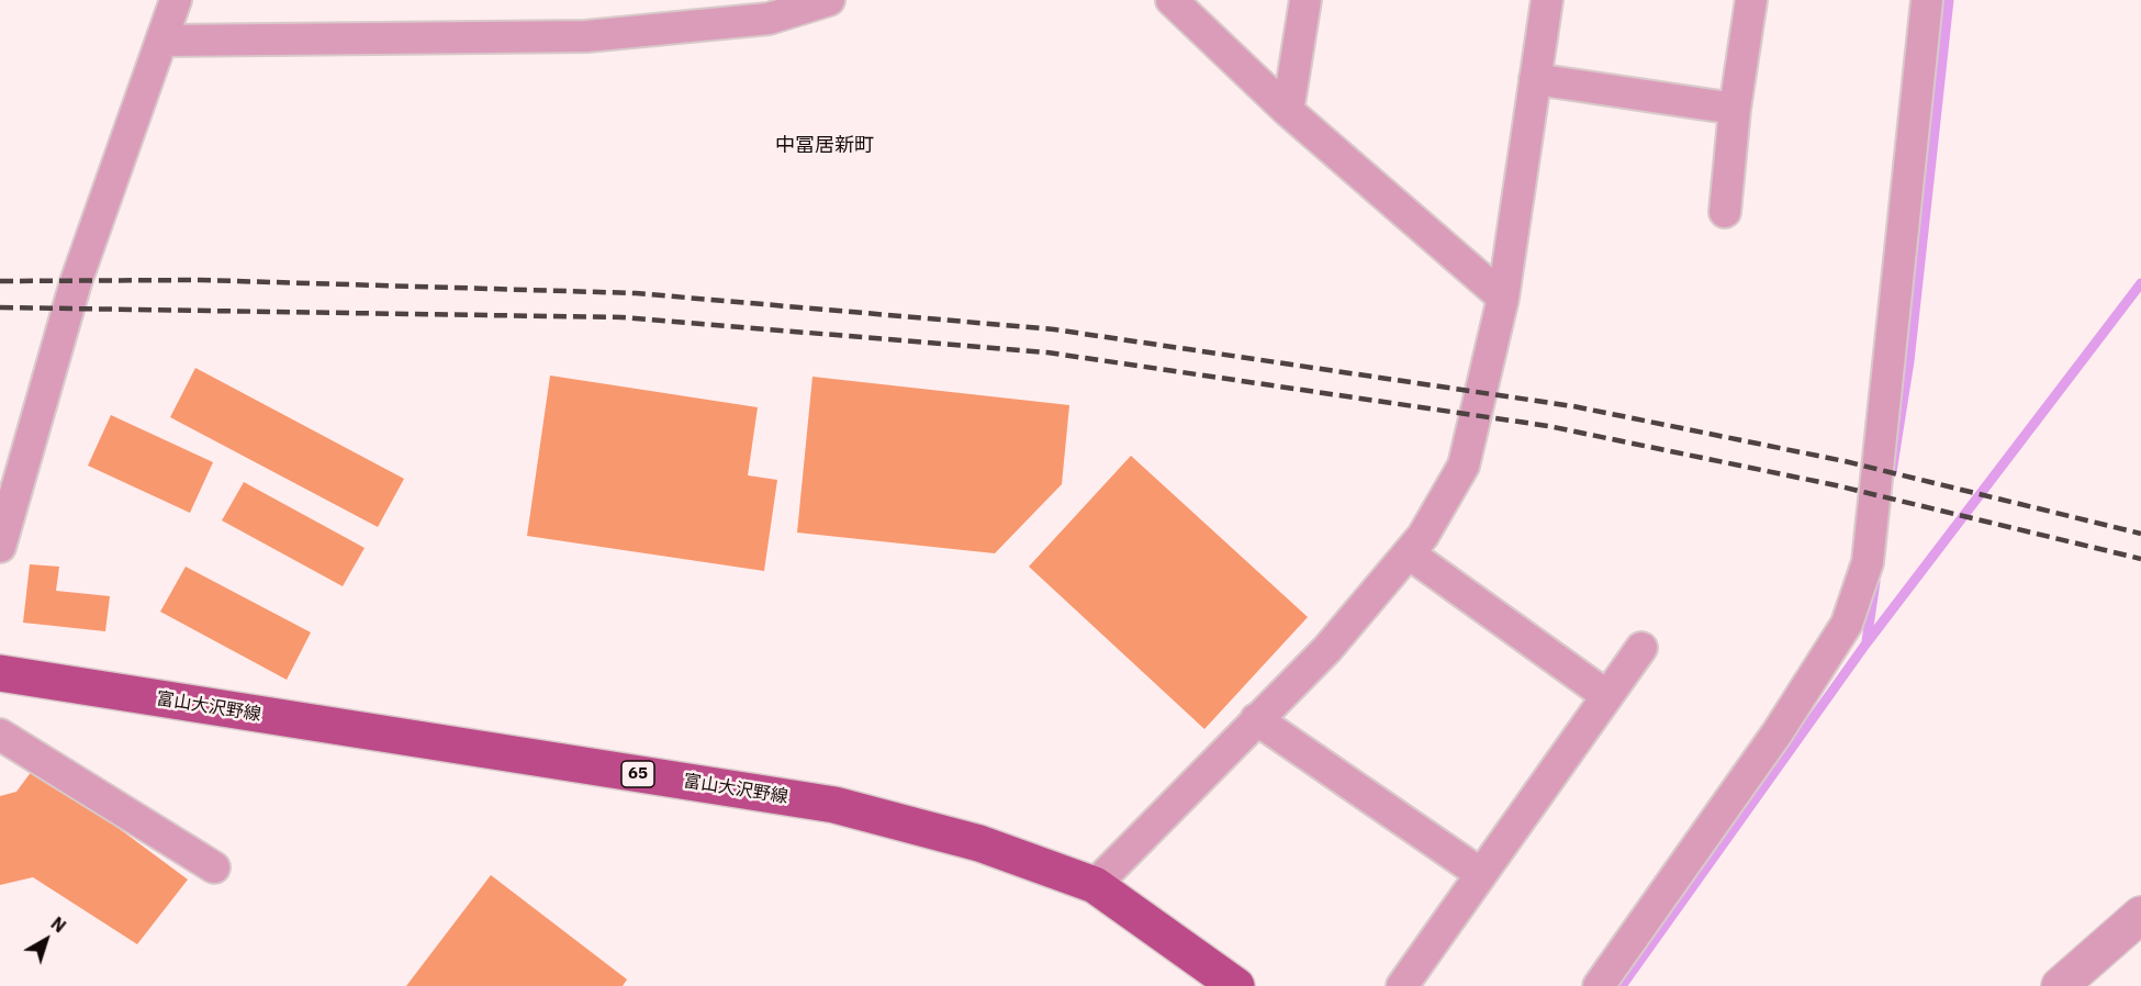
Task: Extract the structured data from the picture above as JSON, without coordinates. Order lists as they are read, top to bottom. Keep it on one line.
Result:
{"streets":{"main road":["富山大沢野線","65"]},"districts":["中冨居新町"],"north":"top right"}
